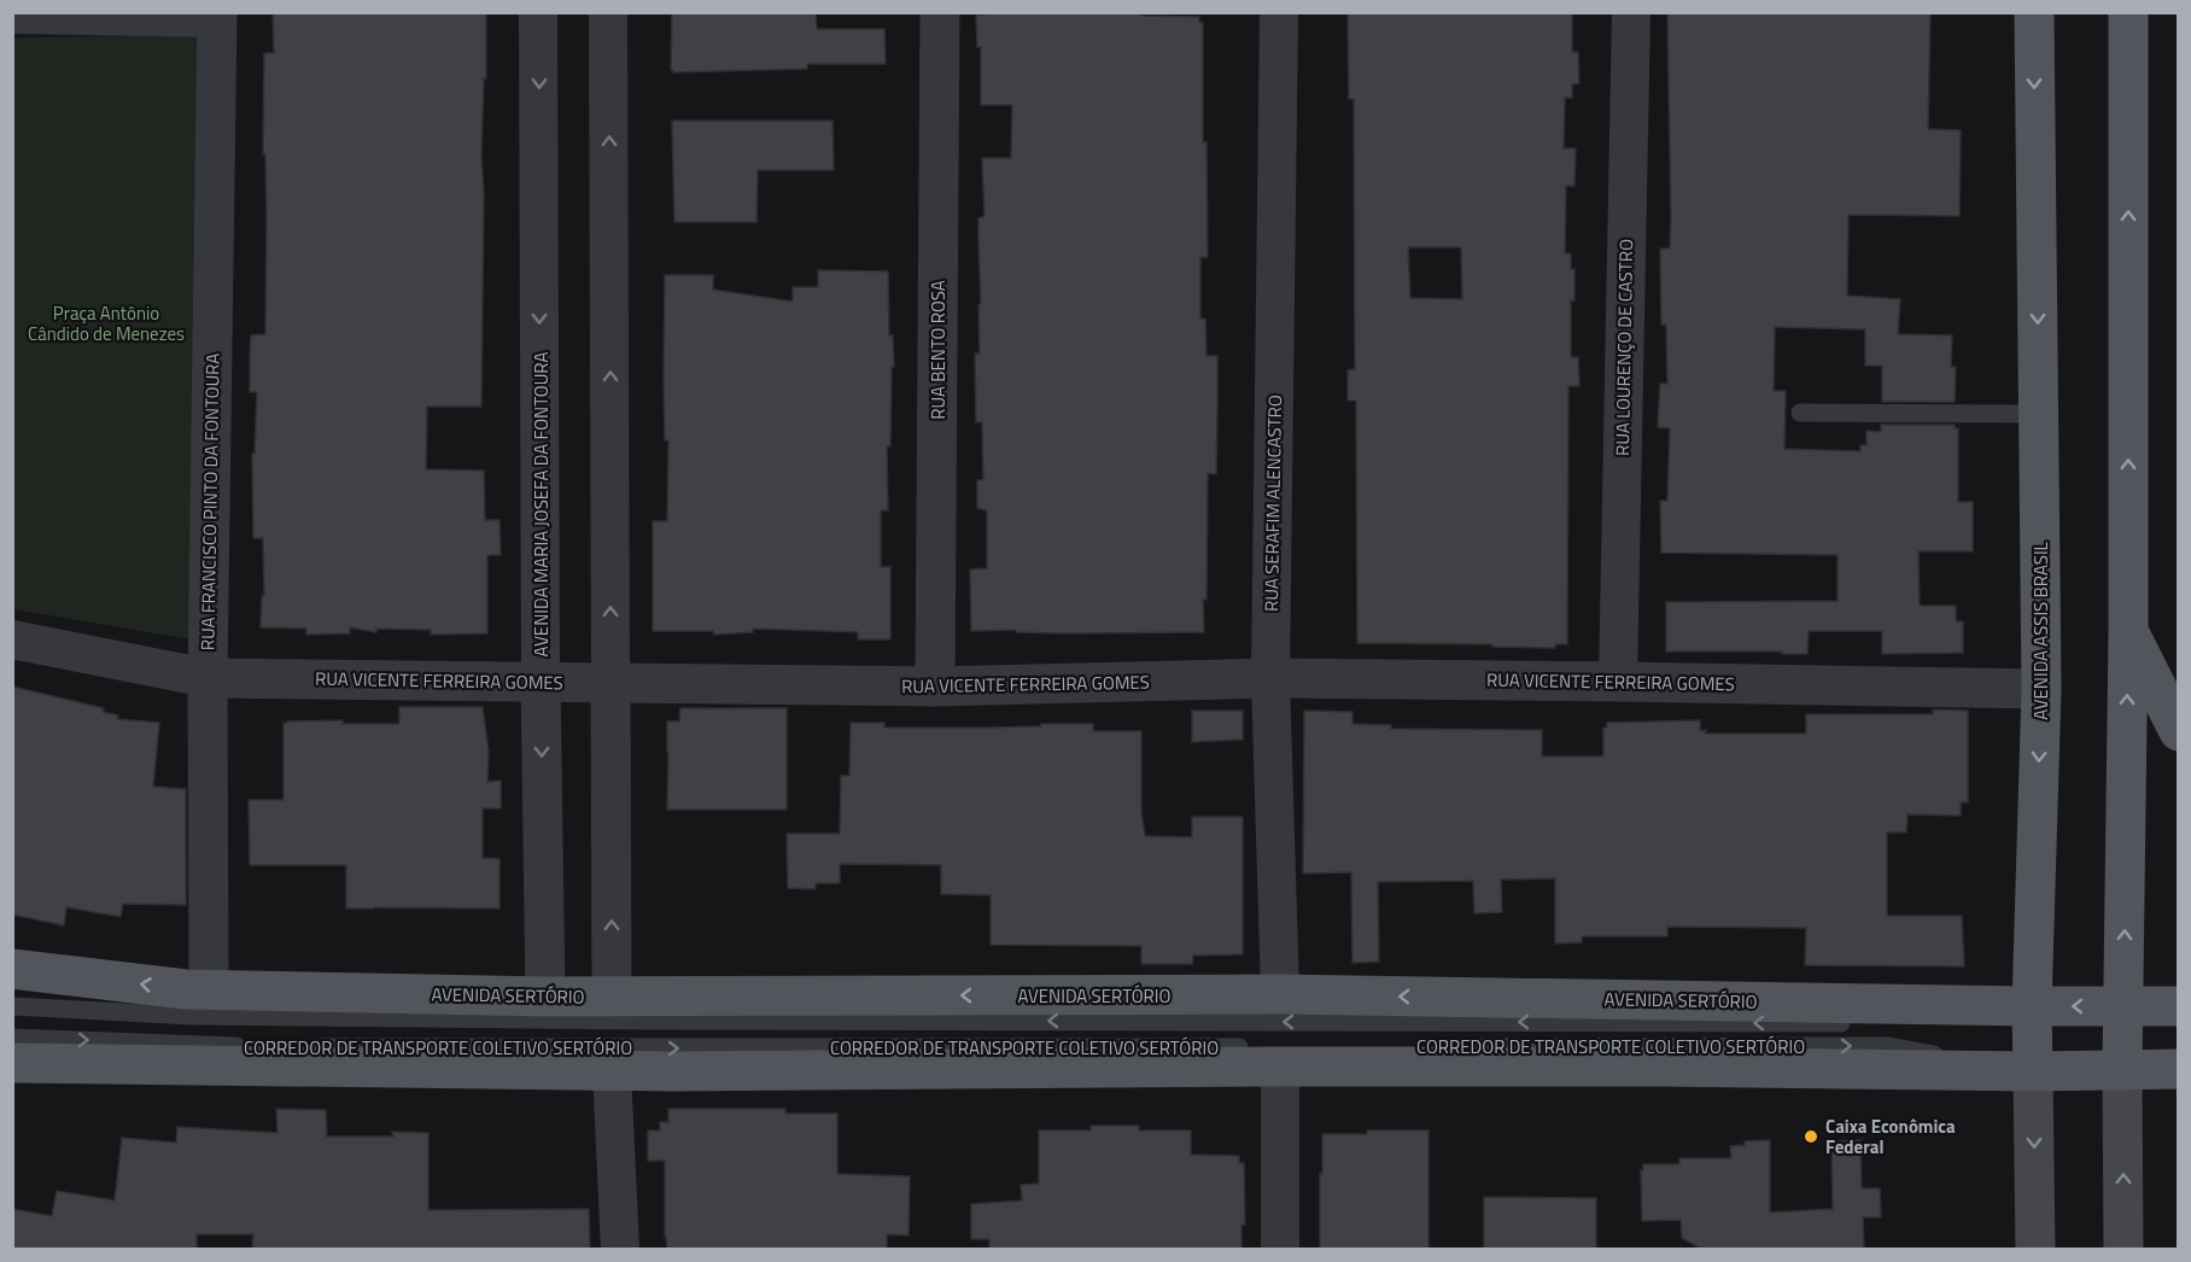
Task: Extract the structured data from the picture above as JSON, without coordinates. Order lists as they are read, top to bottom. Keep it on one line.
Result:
{"streets":{"main road":["AVENIDA ASSIS BRASIL","AVENIDA SERTÓRIO"],"street":["RUA LOURENÇO DE CASTRO","RUA BENTO ROSA","RUA FRANCISCO PINTO DA FONTOURA","RUA SERAFIM ALENCASTRO","AVENIDA MARIA JOSEFA DA FONTOURA","RUA VICENTE FERREIRA GOMES"],"lane":["CORREDOR DE TRANSPORTE COLETIVO SERTÓRIO"]},"crossings":[["RUA LOURENÇO DE CASTRO","RUA VICENTE FERREIRA GOMES"],["RUA BENTO ROSA","RUA VICENTE FERREIRA GOMES"],["RUA FRANCISCO PINTO DA FONTOURA","RUA VICENTE FERREIRA GOMES"],["RUA FRANCISCO PINTO DA FONTOURA","AVENIDA SERTÓRIO"],["RUA SERAFIM ALENCASTRO","RUA VICENTE FERREIRA GOMES"],["RUA SERAFIM ALENCASTRO","AVENIDA SERTÓRIO"],["AVENIDA MARIA JOSEFA DA FONTOURA","RUA VICENTE FERREIRA GOMES"],["AVENIDA MARIA JOSEFA DA FONTOURA","AVENIDA SERTÓRIO"],["AVENIDA ASSIS BRASIL","RUA VICENTE FERREIRA GOMES"],["AVENIDA ASSIS BRASIL","AVENIDA SERTÓRIO"],["AVENIDA ASSIS BRASIL","CORREDOR DE TRANSPORTE COLETIVO SERTÓRIO"]],"parks":["Praça Antônio Cândido de Menezes"],"places":["Caixa Econômica Federal"]}
